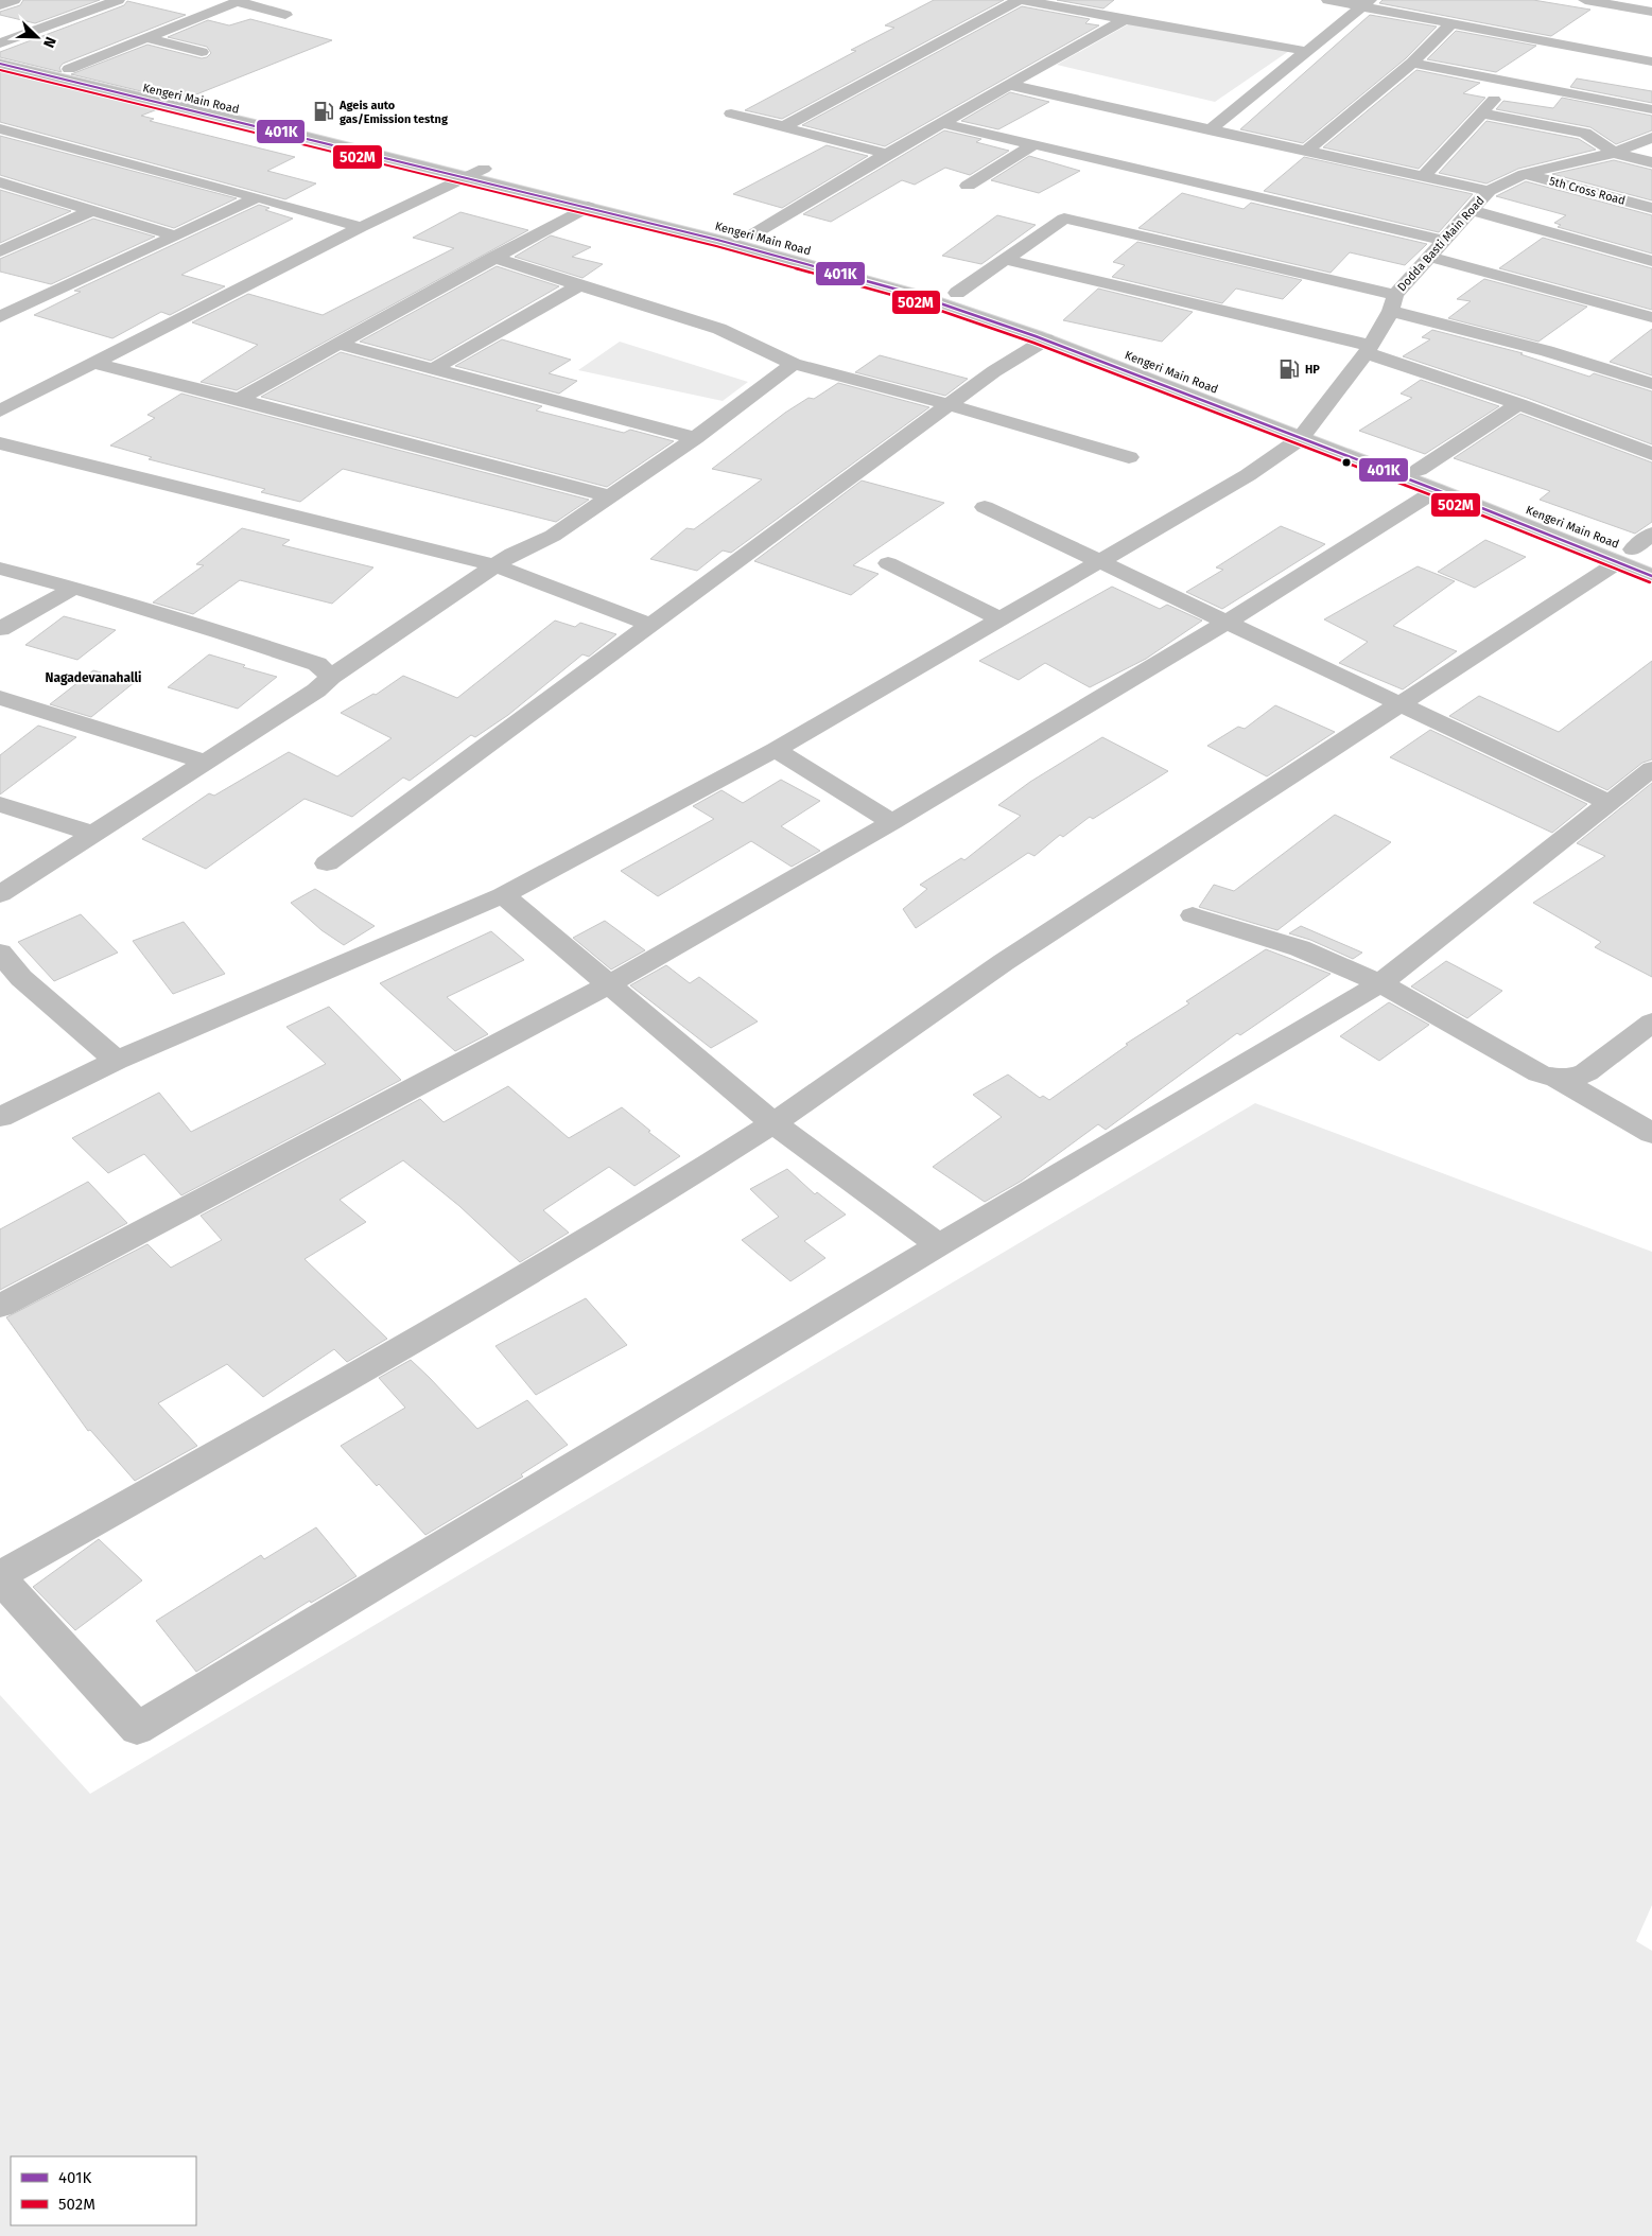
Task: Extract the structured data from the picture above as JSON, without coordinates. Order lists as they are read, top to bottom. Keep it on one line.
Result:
{"streets":{"street":["Kengeri Main Road","5th Cross Road","Dodda Basti Main Road"]},"crossings":[["Kengeri Main Road","Dodda Basti Main Road"],["5th Cross Road","Dodda Basti Main Road"]],"districts":["Nagadevanahalli"],"places":{"fuel station":["Ageis auto gas/Emission testng","HP"]},"lines":["transit line 401K","transit line 502M"],"legend":["401K","502M"],"north":"bottom right"}
